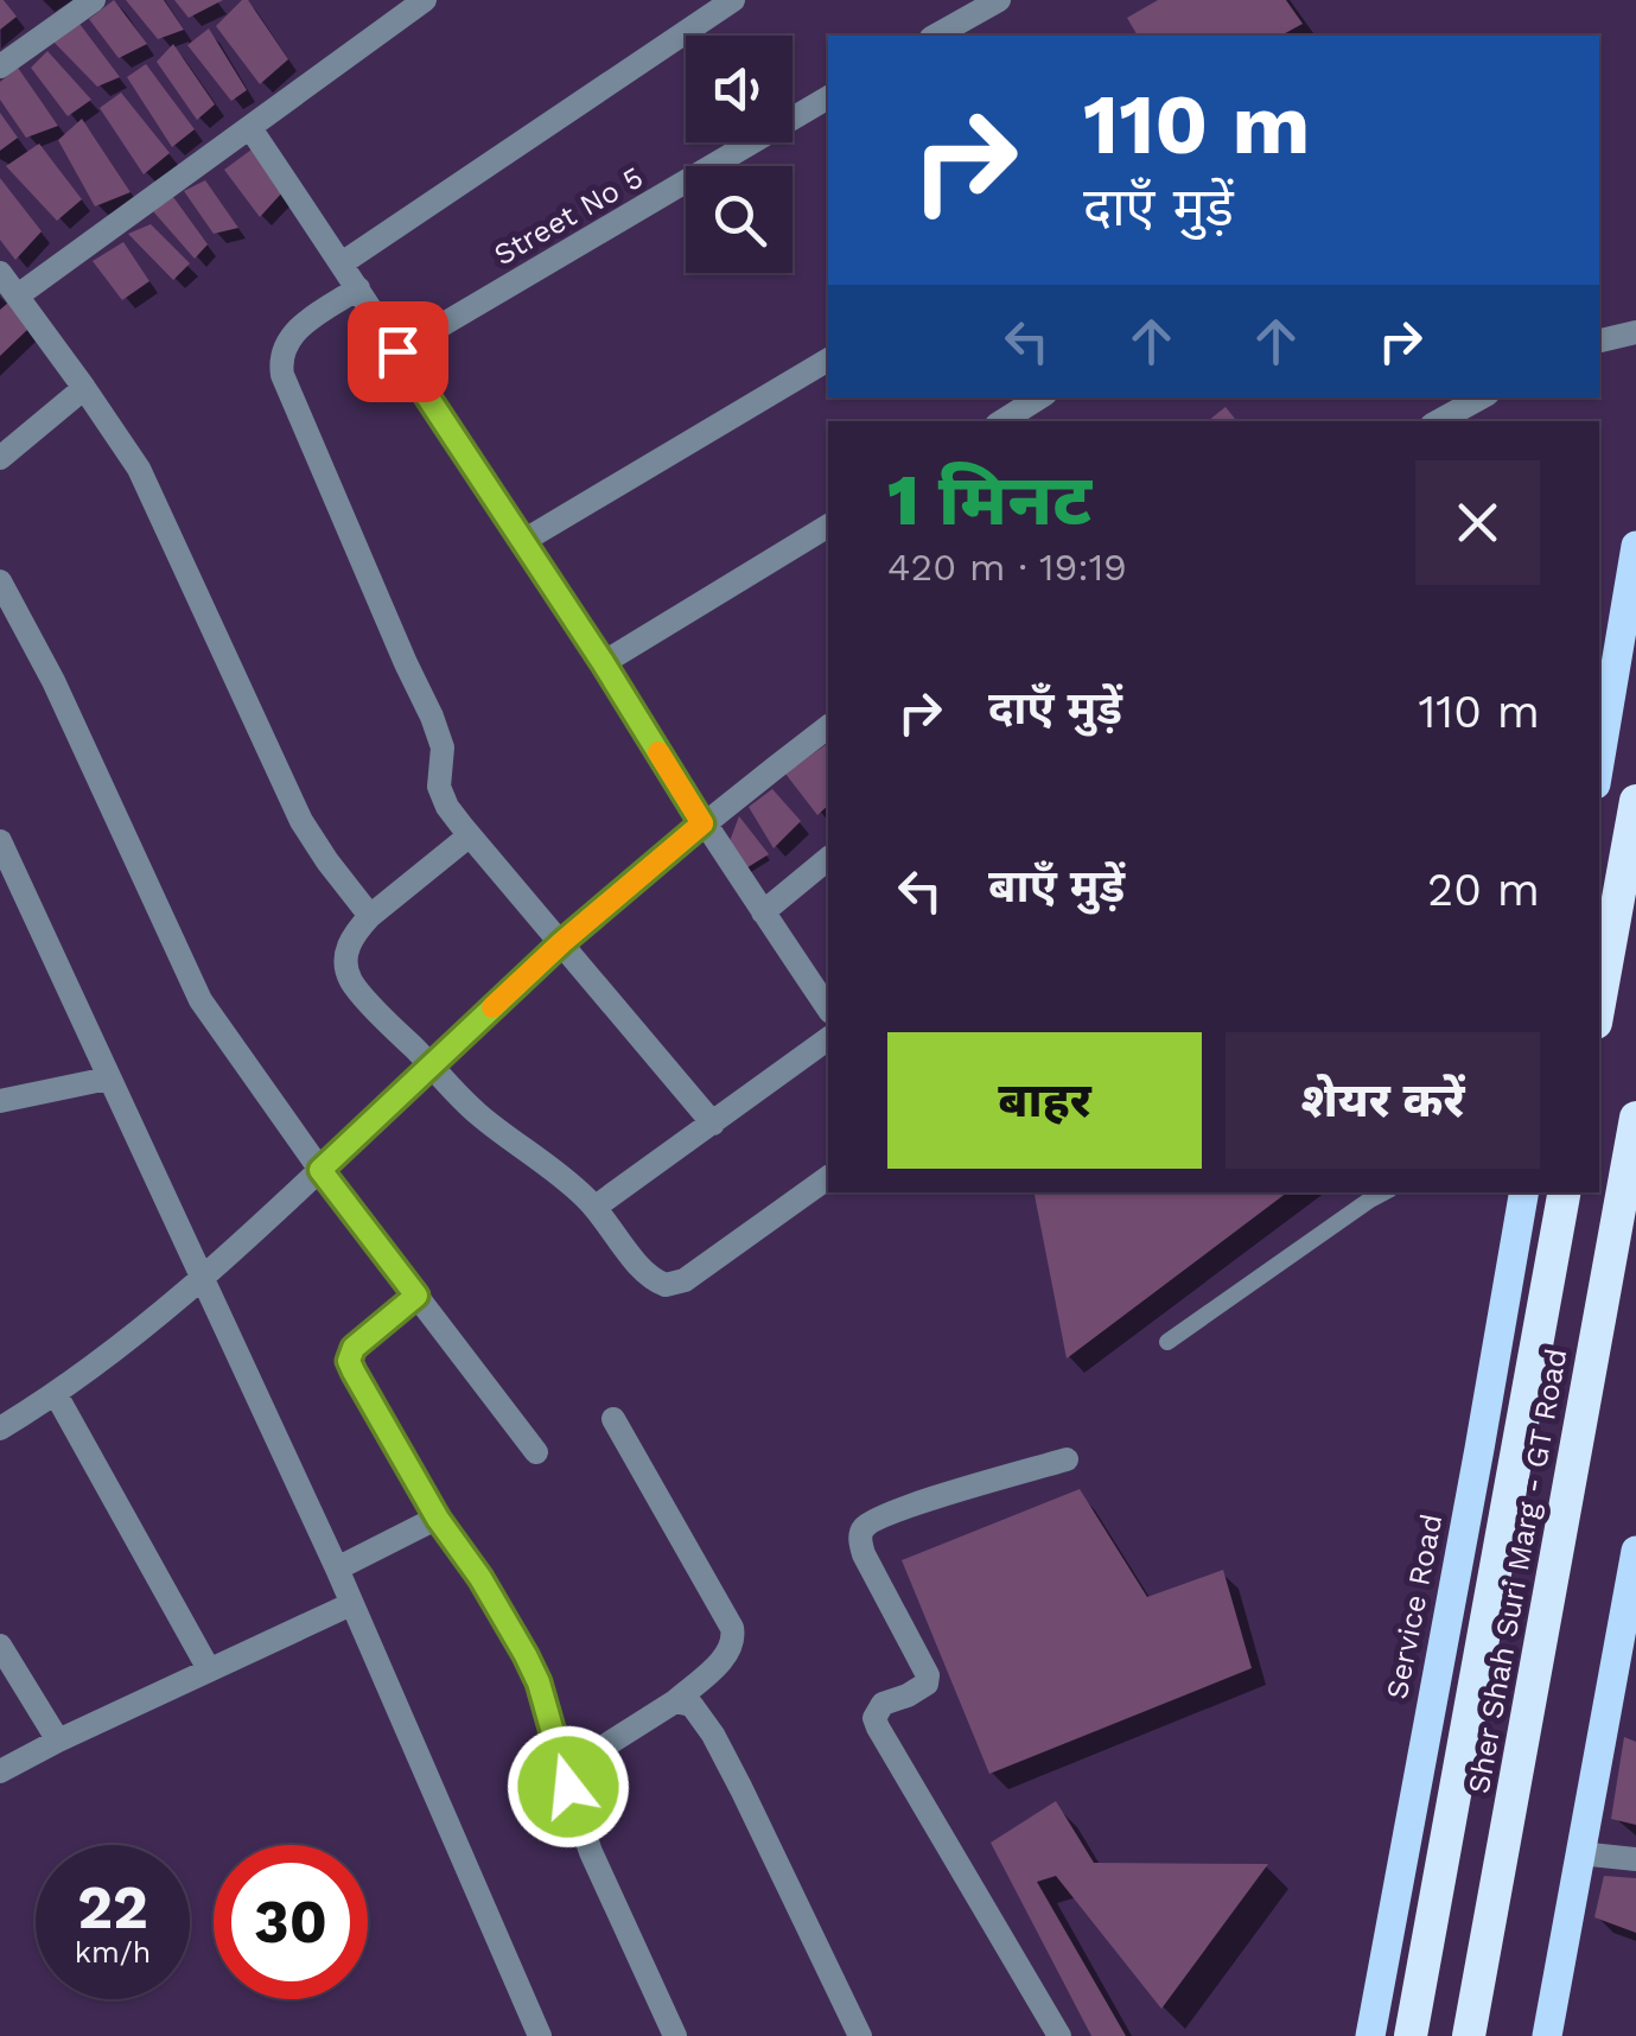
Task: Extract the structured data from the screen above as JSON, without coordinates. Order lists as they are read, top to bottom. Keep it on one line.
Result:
{"streets":{"highway":["Sher Shah Suri Marg - GT Road"],"main road":["Service Road"],"street":["Street No 5"]},"page":{"turn":["110 m","दाएँ मुड़ें"],"heading":["1 मिनट","420 m · 19:19"],"list":[{"name":"दाएँ मुड़ें","value":"110 m"},{"name":"बाएँ मुड़ें","value":"20 m"}],"buttons":["बाहर","शेयर करें"],"speed":"22 km/h","limit":"30"}}
